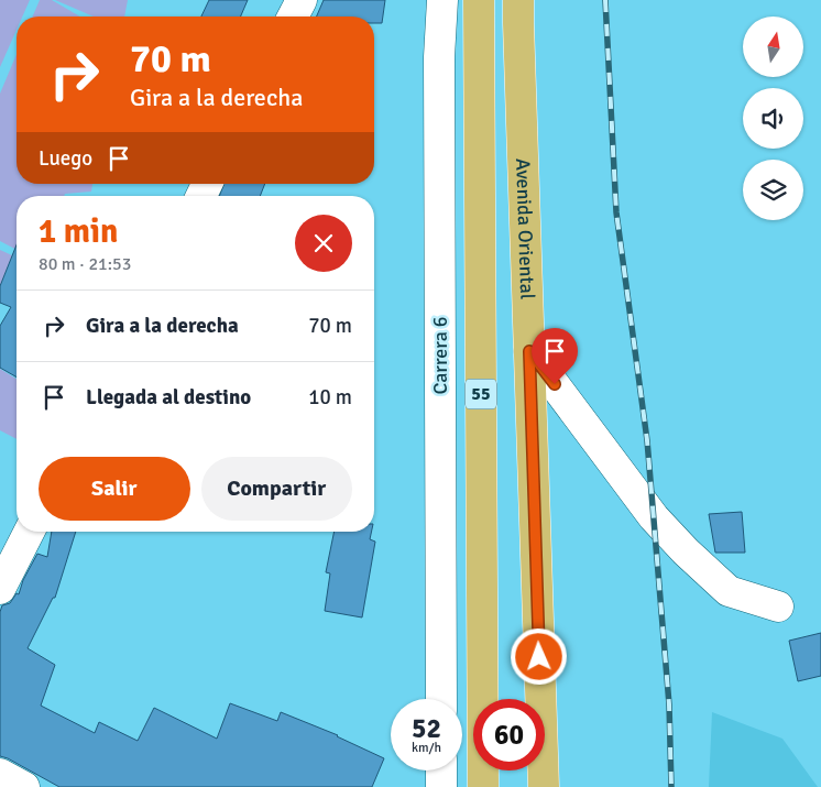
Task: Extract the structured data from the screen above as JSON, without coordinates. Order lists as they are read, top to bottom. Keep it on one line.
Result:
{"streets":{"main road":["Avenida Oriental","55"],"street":["Carrera 6"]},"north":"top","page":{"turn":["70 m","Gira a la derecha"],"then":"Luego","heading":["1 min","80 m · 21:53"],"list":[{"name":"Gira a la derecha","value":"70 m"},{"name":"Llegada al destino","value":"10 m"}],"buttons":["Salir","Compartir"],"speed":"52 km/h","limit":"60"}}
